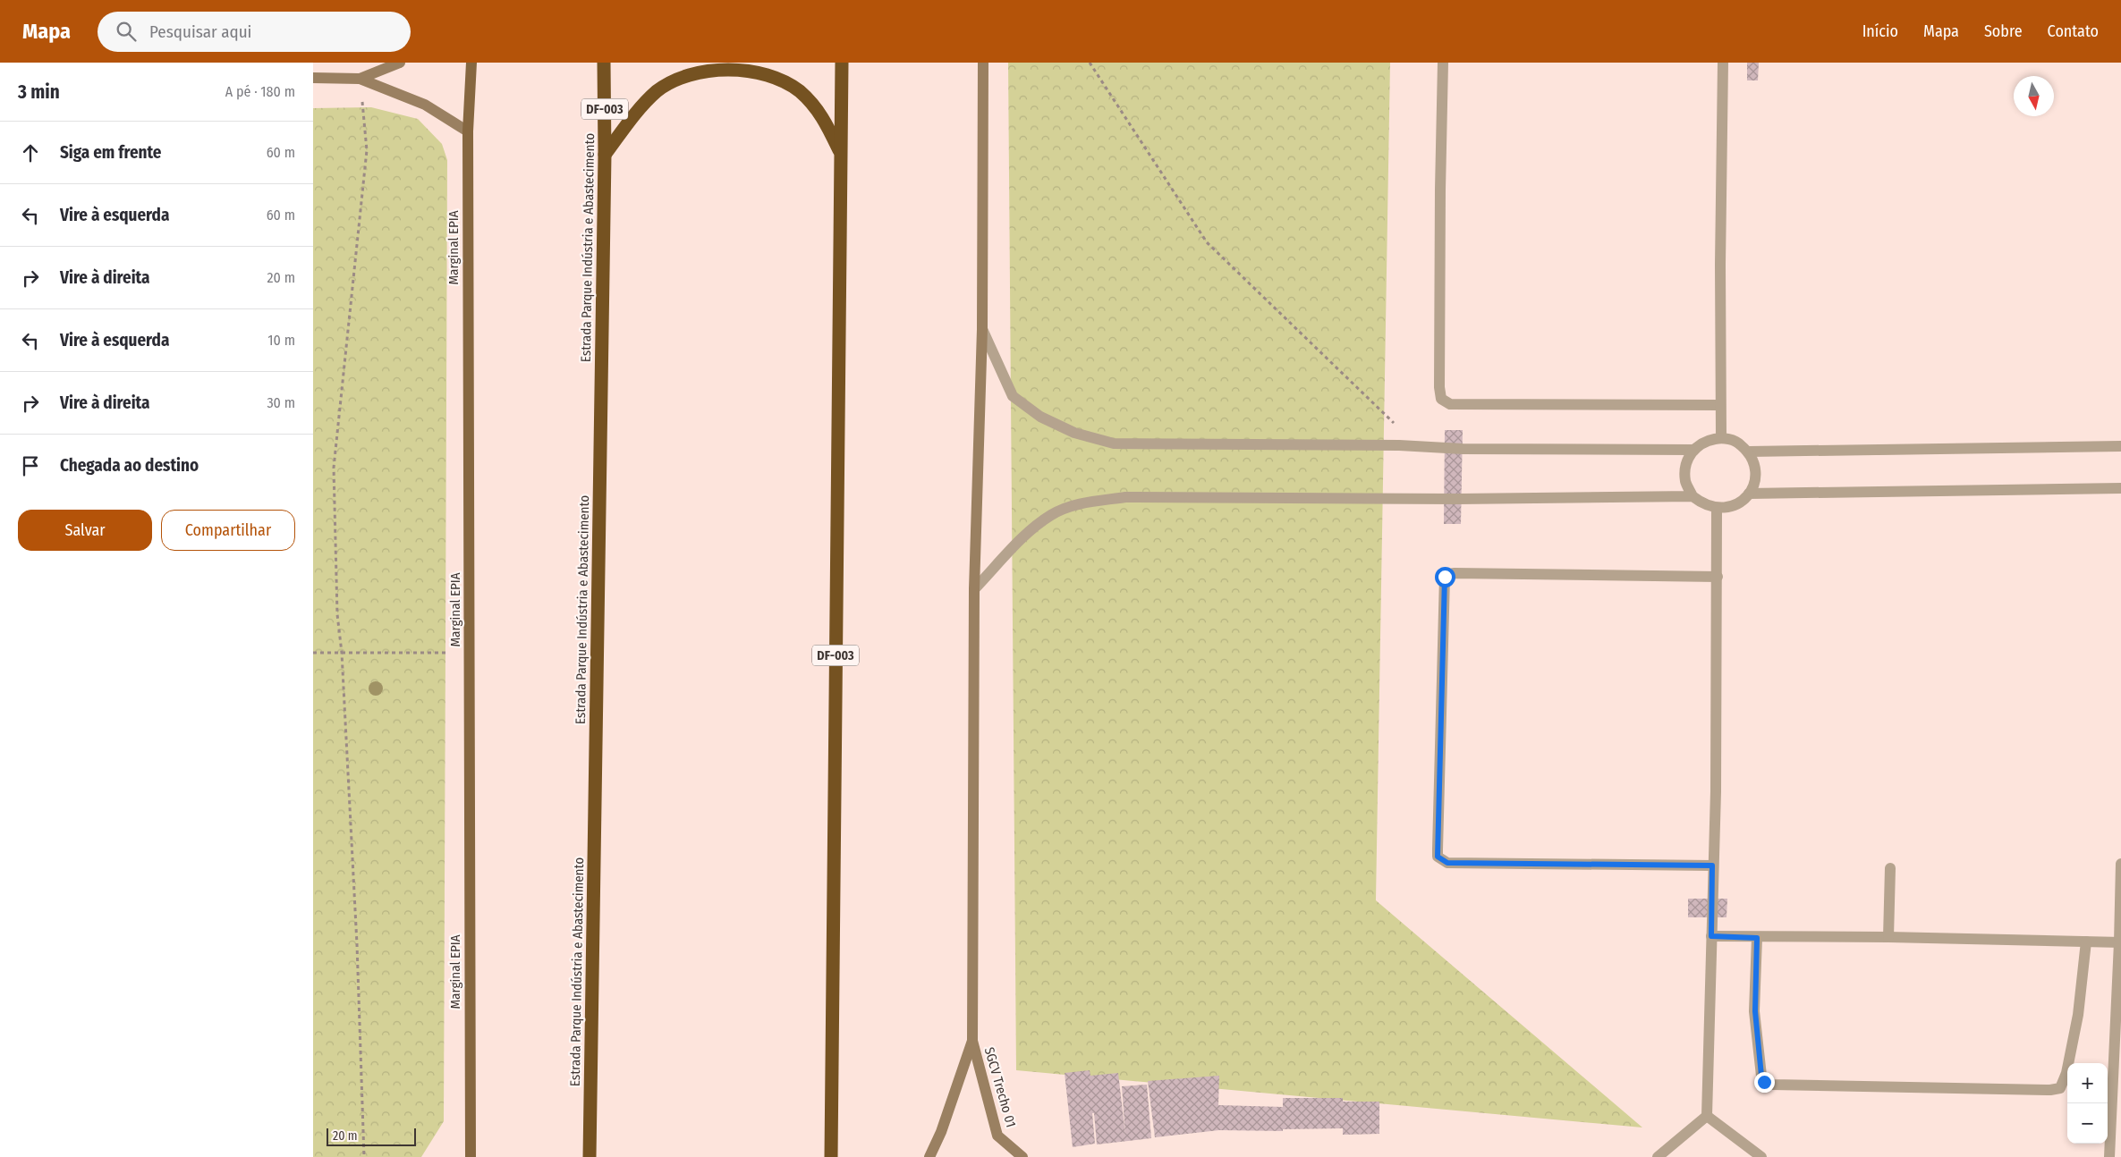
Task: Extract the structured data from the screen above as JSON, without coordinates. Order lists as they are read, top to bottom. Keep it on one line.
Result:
{"streets":{"highway":["DF-003","Estrada Parque Indústria e Abastecimento"],"main road":["Marginal EPIA"],"street":["SGCV Trecho 01"]},"scale_bar":"20 m","north":"bottom","page":{"header":"Mapa","search":"Pesquisar aqui","nav":["Início","Mapa","Sobre","Contato"],"heading":["3 min","A pé · 180 m"],"list":[["Siga em frente","60 m"],["Vire à esquerda","60 m"],["Vire à direita","20 m"],["Vire à esquerda","10 m"],["Vire à direita","30 m"],"Chegada ao destino"],"buttons":["Salvar","Compartilhar"],"map_buttons":["+","−"],"scale":"20 m"}}
